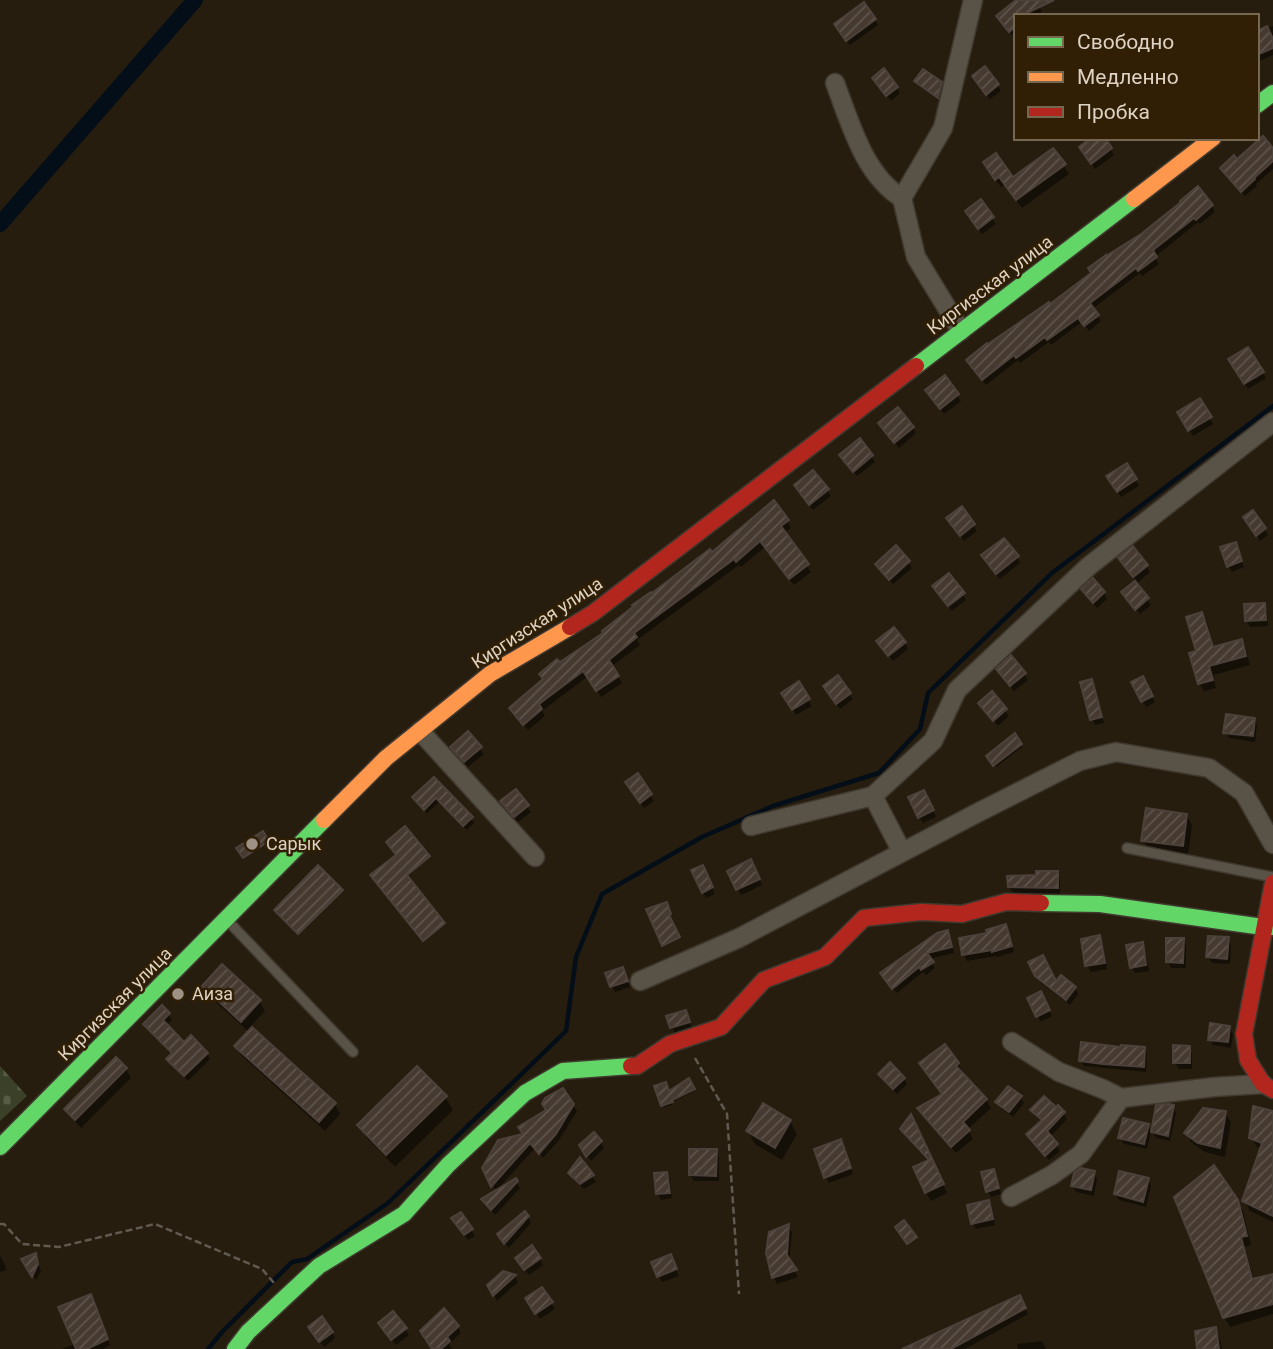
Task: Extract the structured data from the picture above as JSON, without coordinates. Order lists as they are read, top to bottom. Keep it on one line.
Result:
{"streets":{"main road":["Киргизская улица"]},"places":["Сарык","Аиза"],"legend":["Свободно","Медленно","Пробка"]}
